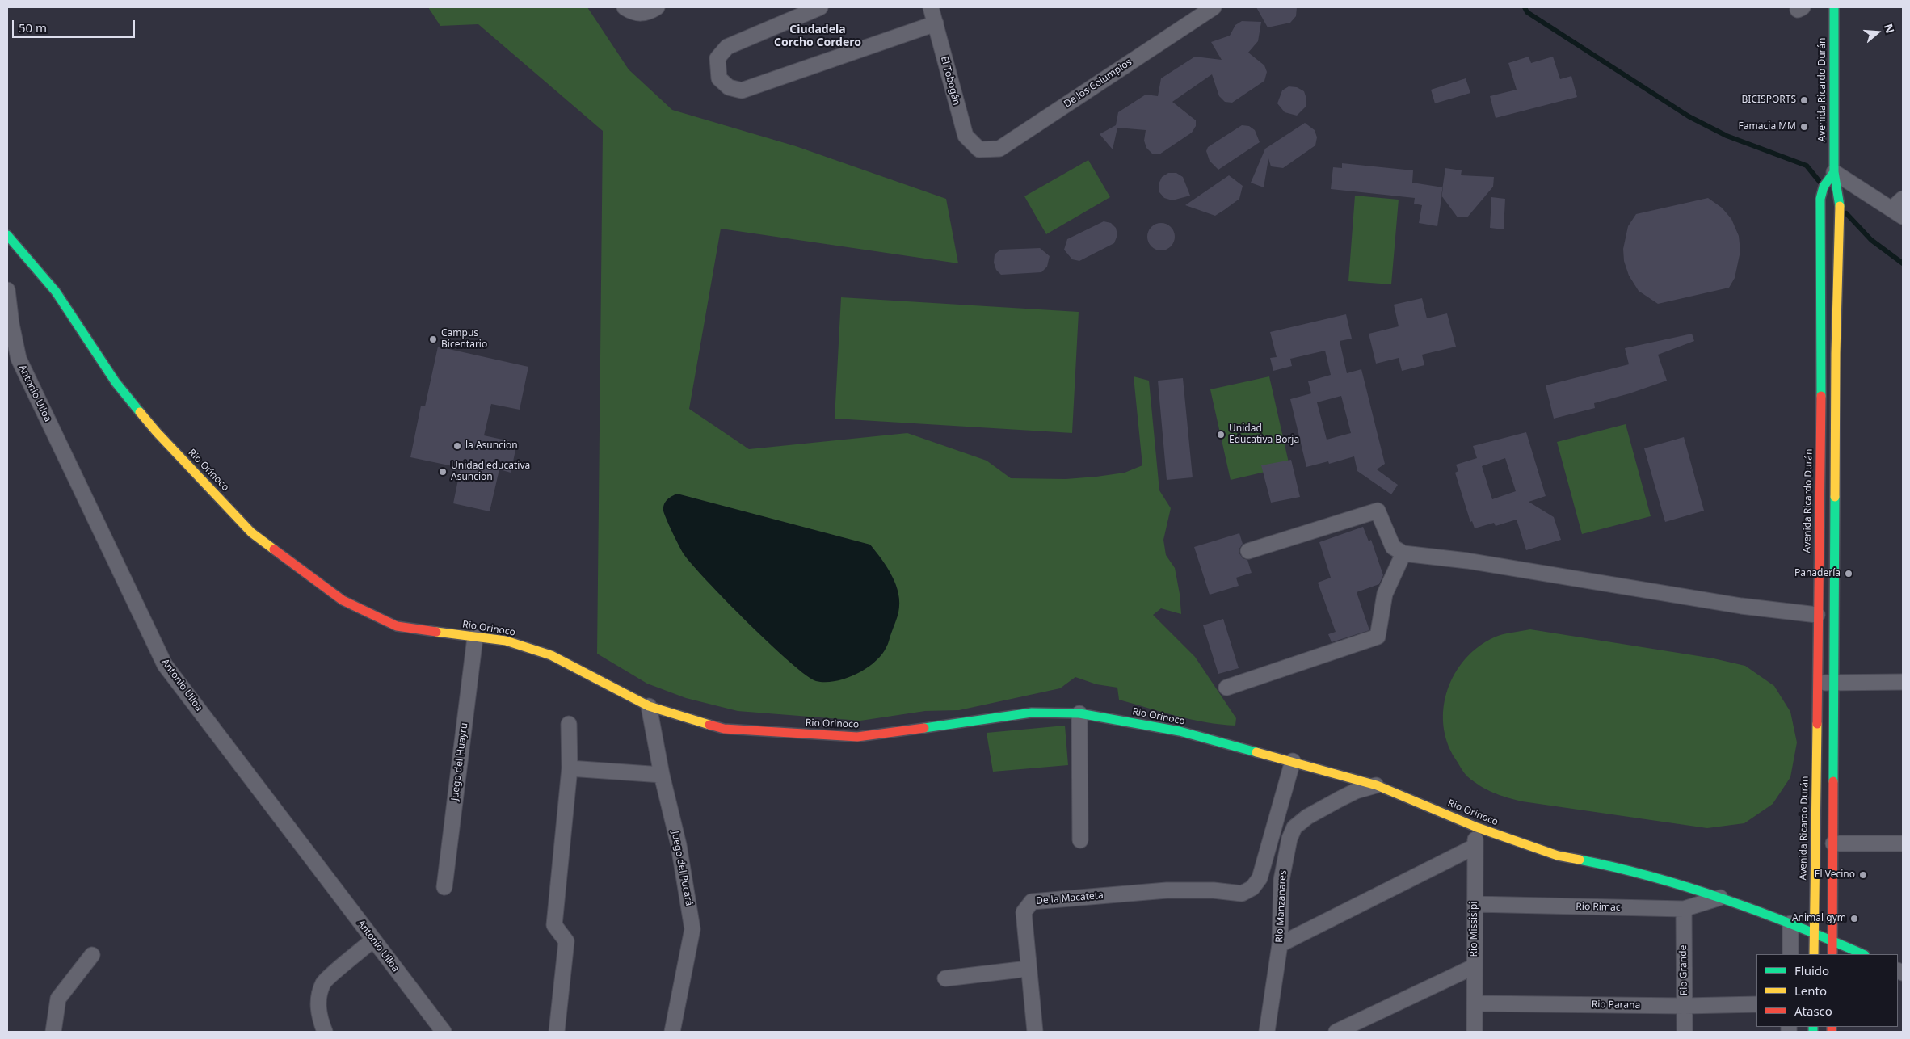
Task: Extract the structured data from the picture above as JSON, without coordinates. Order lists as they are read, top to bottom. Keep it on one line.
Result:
{"streets":{"street":["El Tobogán","De los Columpios","Avenida Ricardo Durán","Antonio Ulloa","Rio Orinoco","Juego del Huayru","Juego del Pucará","De la Macateta","Rio Manzanares","Rio Rimac","Rio Missisipi","Rio Grande","Rio Parana"]},"crossings":[["El Tobogán","De los Columpios"],["Avenida Ricardo Durán","Rio Orinoco"],["Rio Orinoco","Juego del Huayru"],["Rio Orinoco","Juego del Pucará"],["Rio Orinoco","Rio Manzanares"],["Rio Orinoco","Rio Rimac"],["Rio Orinoco","Rio Missisipi"],["De la Macateta","Rio Manzanares"],["Rio Rimac","Rio Missisipi"],["Rio Rimac","Rio Grande"],["Rio Missisipi","Rio Parana"],["Rio Grande","Rio Parana"]],"districts":["Ciudadela Corcho Cordero"],"places":["BICISPORTS","Famacia MM","Campus Bicentario","Unidad Educativa Borja","la Asuncion","Unidad educativa Asuncion","Panadería","El Vecino","Animal gym"],"legend":["Fluido","Lento","Atasco"],"scale_bar":"50 m","north":"right"}
